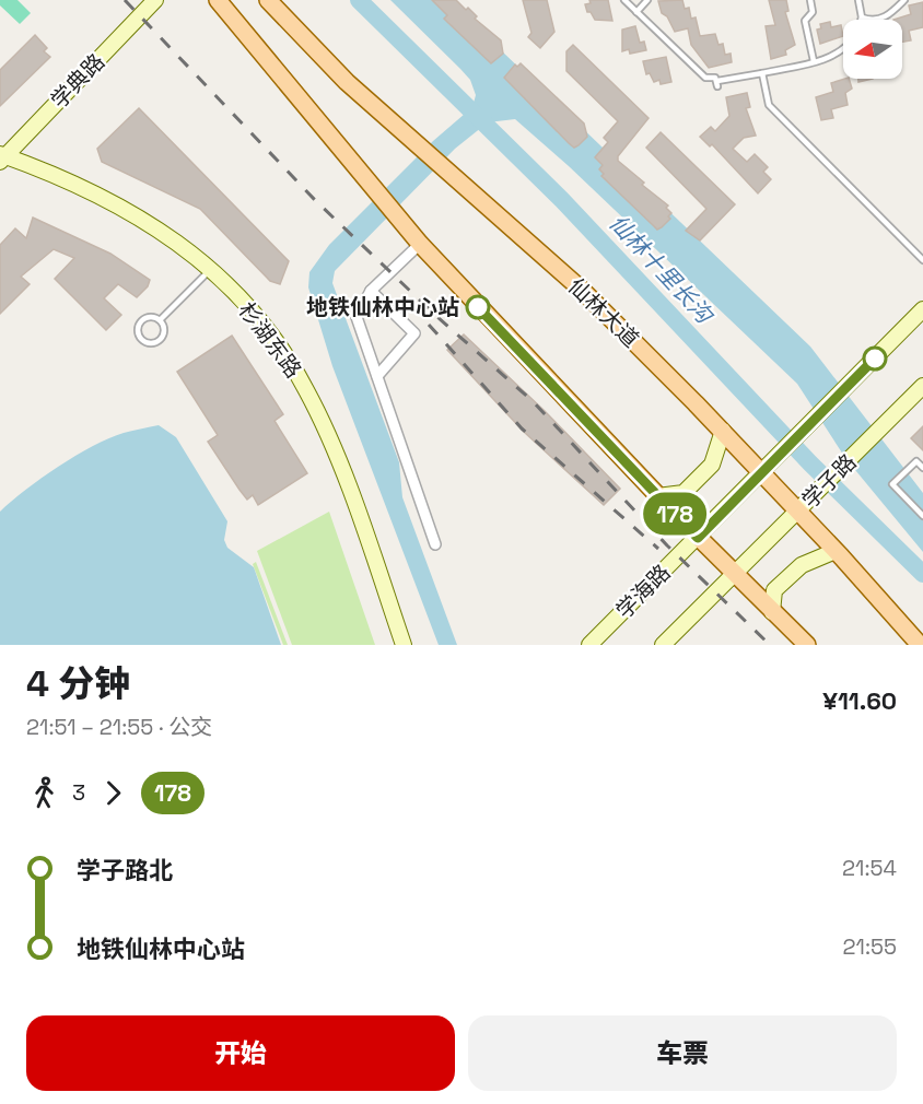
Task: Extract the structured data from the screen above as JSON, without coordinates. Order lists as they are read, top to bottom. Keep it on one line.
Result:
{"streets":{"main road":["学典路","仙林大道","杉湖东路","学子路","学海路"]},"crossings":[["学典路","杉湖东路"],["仙林大道","学子路"]],"water":["仙林十里长沟"],"places":["地铁仙林中心站"],"lines":["bus line 178"],"north":"left","page":{"on_map":"178","heading":["4 分钟","21:51 – 21:55 · 公交","¥11.60"],"legs":["3","178"],"list":[{"name":"学子路北","value":"21:54"},{"name":"地铁仙林中心站","value":"21:55"}],"buttons":["开始","车票"]}}
